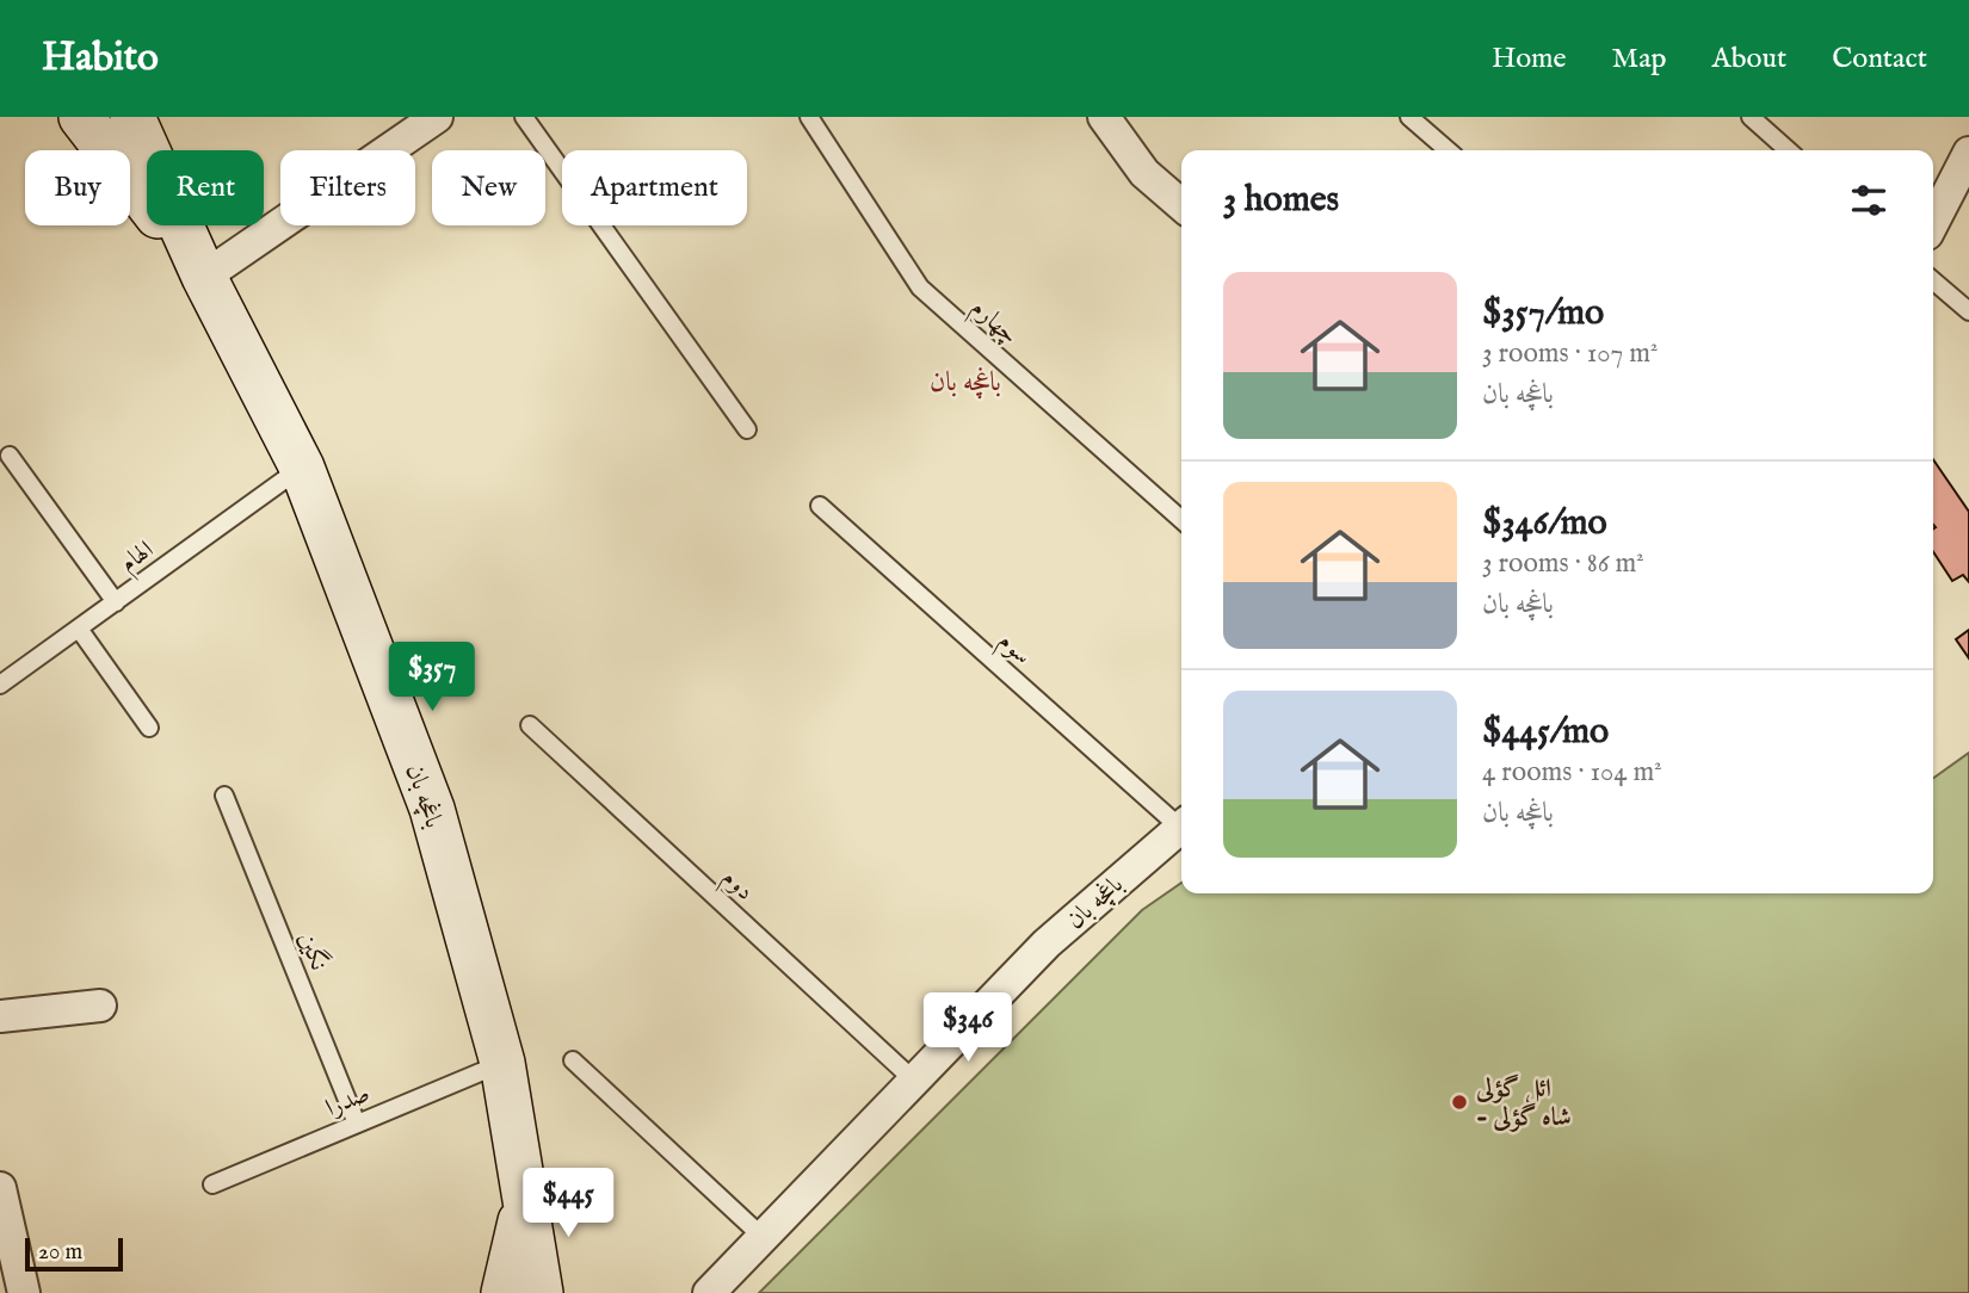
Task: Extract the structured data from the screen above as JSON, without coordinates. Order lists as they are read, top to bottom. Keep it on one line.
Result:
{"streets":{"main road":["باغچه بان"],"lane":["چهارم","الهام","سوم","دوم","نگین","صدرا"]},"crossings":[["الهام","باغچه بان"],["باغچه بان","دوم"],["باغچه بان","صدرا"],["نگین","صدرا"]],"districts":["باغچه بان"],"places":["ائل گؤلی - شاه گؤلی"],"scale_bar":"20 m","page":{"header":"Habito","nav":["Home","Map","About","Contact"],"chip":["Buy","Rent","Filters","New","Apartment"],"heading":"3 homes","list":[{"name":"$357/mo","note":"3 rooms · 107 m² · باغچه بان"},{"name":"$346/mo","note":"3 rooms · 86 m² · باغچه بان"},{"name":"$445/mo","note":"4 rooms · 104 m² · باغچه بان"}],"price":["$357","$346","$445"],"scale":"20 m"}}
